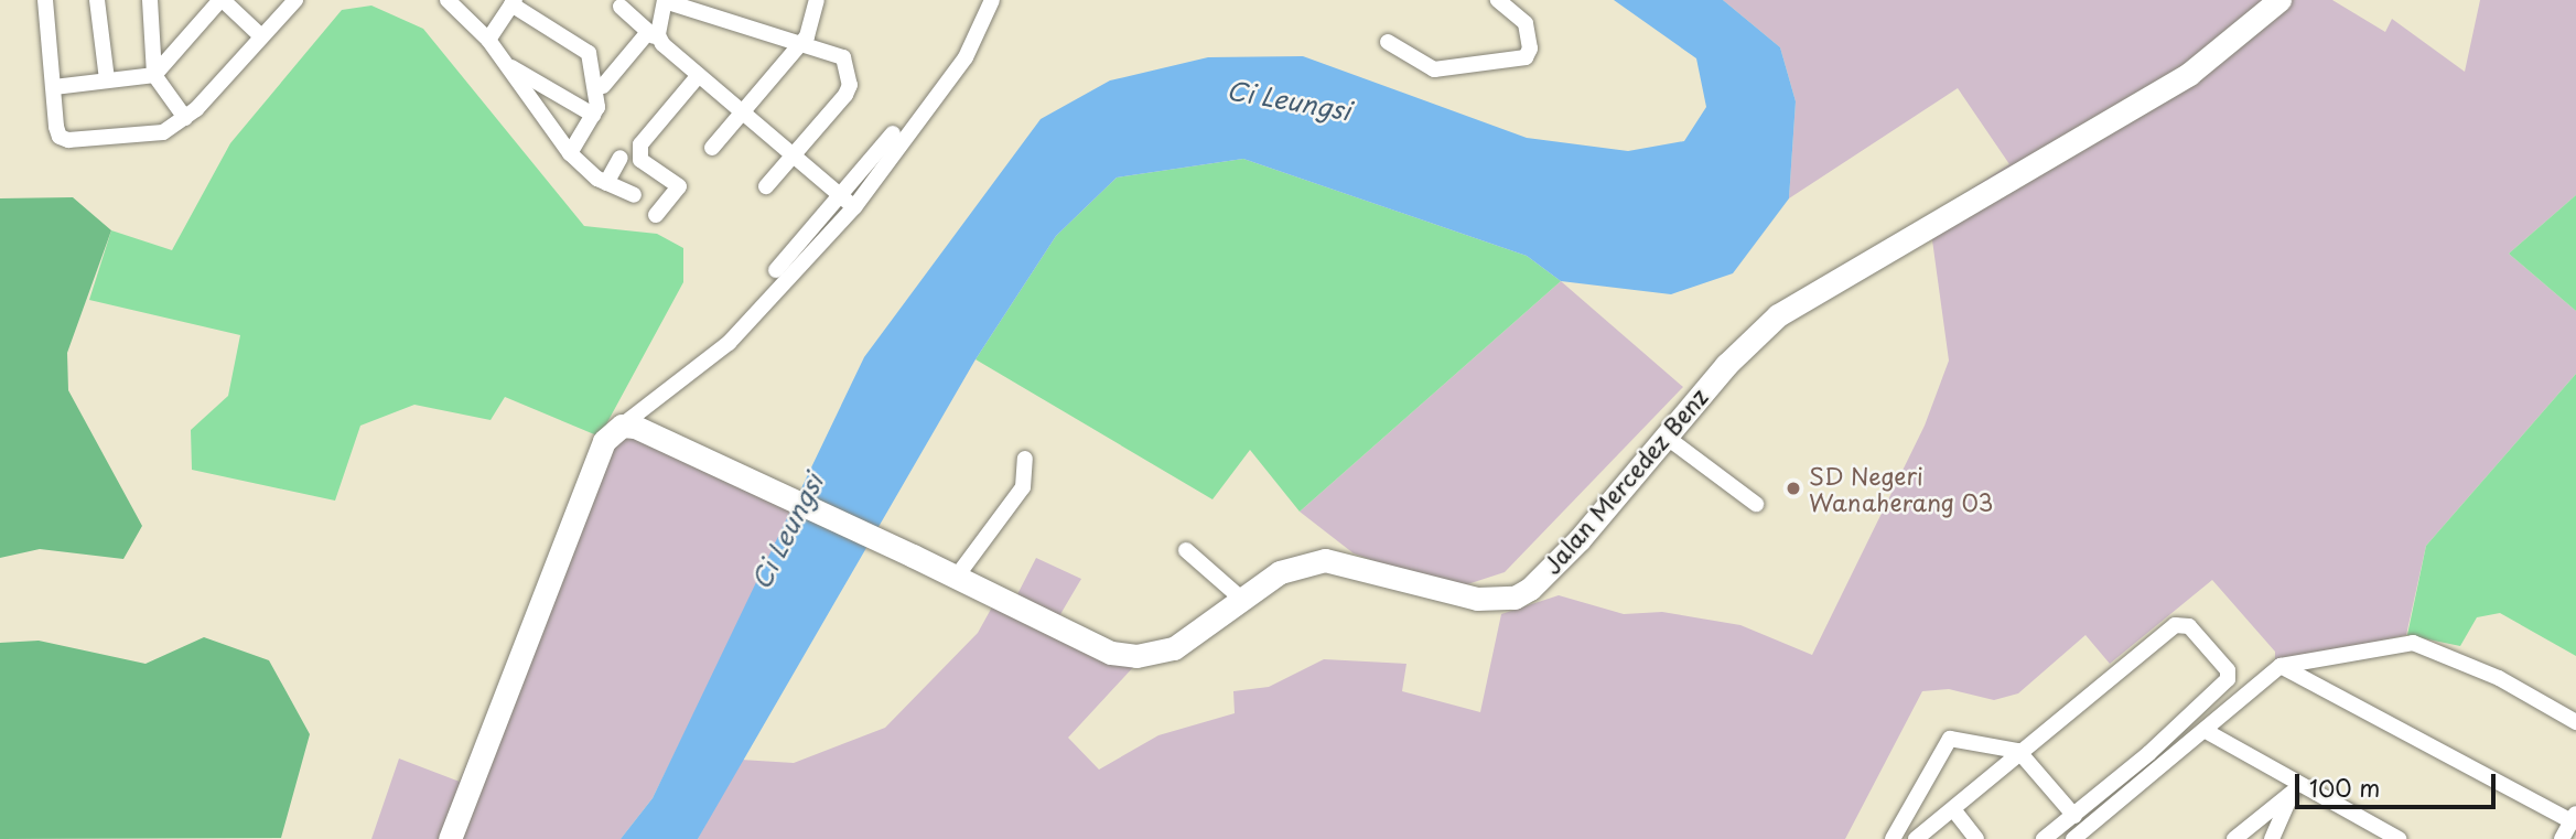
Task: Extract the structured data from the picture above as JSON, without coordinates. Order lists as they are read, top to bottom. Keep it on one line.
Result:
{"streets":{"main road":["Jalan Mercedez Benz"]},"water":["Ci Leungsi"],"places":["SD Negeri Wanaherang 03"],"scale_bar":"100 m"}
